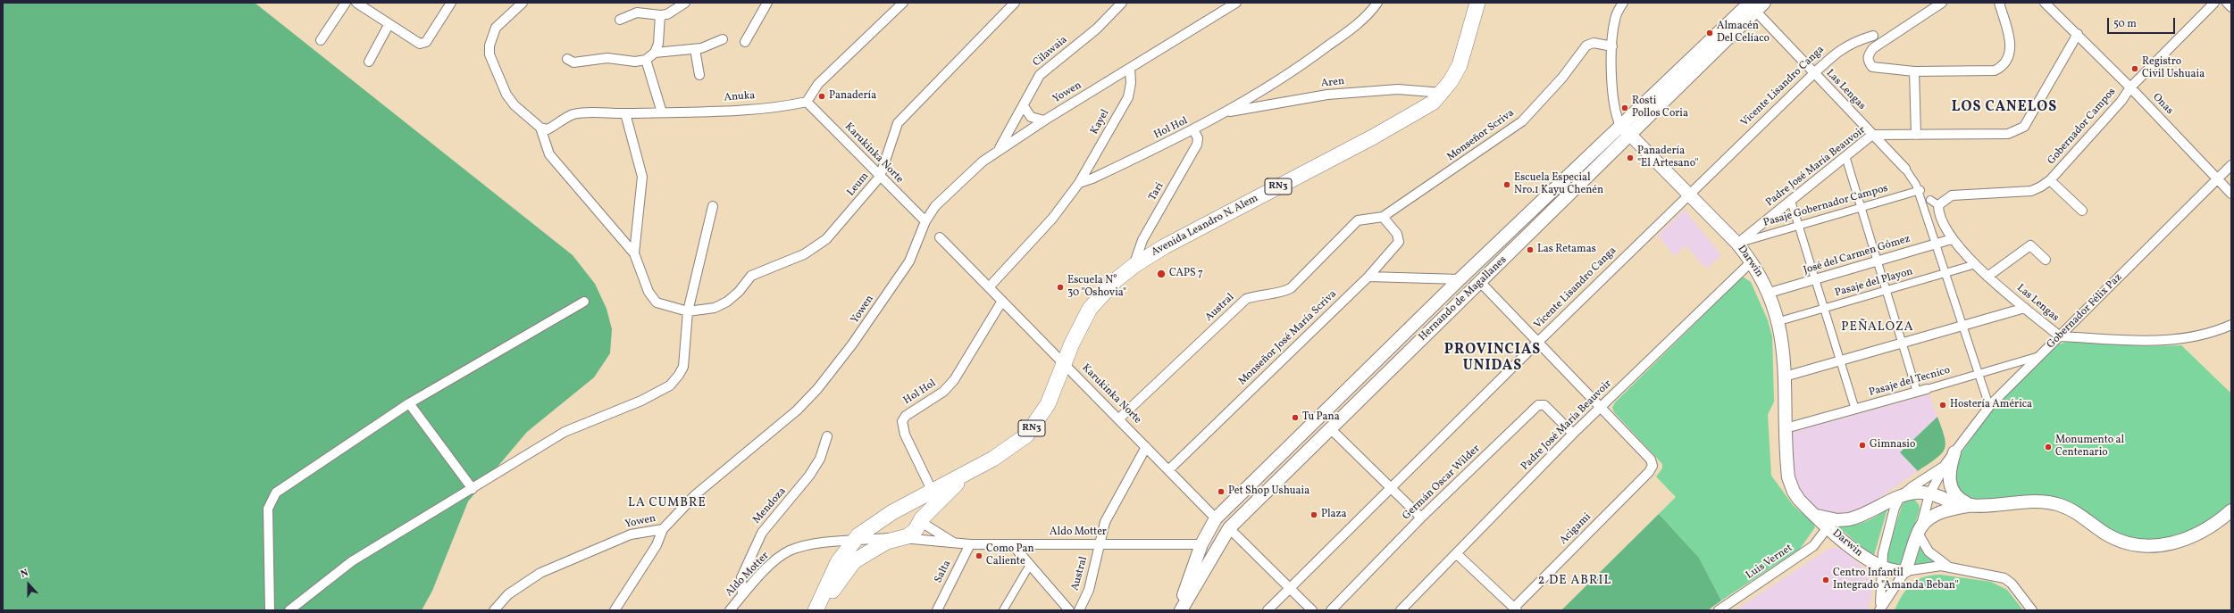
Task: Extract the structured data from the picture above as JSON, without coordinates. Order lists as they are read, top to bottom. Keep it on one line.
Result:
{"streets":{"highway":["RN3","Avenida Leandro N. Alem"],"main road":["Darwin","Hernando de Magallanes","Gobernador Félix Paz"],"street":["Cilawaia","Aren","Vicente Lisandro Canga","Las Lengas","Yowen","Anuka","Onas","Kayel","Gobernador Campos","Hol Hol","Monseñor Scriva","Karukinka Norte","Padre José María Beauvoir","Leum","Tari","Pasaje Gobernador Campos","José del Carmen Gómez","Pasaje del Playon","Austral","Monseñor José María Scriva","Pasaje del Tecnico","Germán Oscar Wilder","Mendoza","Acigami","Aldo Motter","Luis Vernet","Salta"]},"crossings":[["Cilawaia","Yowen"],["Aren","Hol Hol"],["Aren","Avenida Leandro N. Alem"],["Vicente Lisandro Canga","Las Lengas"],["Vicente Lisandro Canga","Darwin"],["Las Lengas","Gobernador Campos"],["Las Lengas","Padre José María Beauvoir"],["Las Lengas","José del Carmen Gómez"],["Las Lengas","Pasaje del Playon"],["Las Lengas","Hernando de Magallanes"],["Las Lengas","Gobernador Félix Paz"],["Yowen","Kayel"],["Yowen","Karukinka Norte"],["Anuka","Karukinka Norte"],["Onas","Gobernador Campos"],["Onas","Padre José María Beauvoir"],["Onas","Gobernador Félix Paz"],["Kayel","Hol Hol"],["Hol Hol","Karukinka Norte"],["Hol Hol","Tari"],["Hol Hol","Avenida Leandro N. Alem"],["Monseñor Scriva","Darwin"],["Monseñor Scriva","Austral"],["Monseñor Scriva","Monseñor José María Scriva"],["Karukinka Norte","Leum"],["Karukinka Norte","Avenida Leandro N. Alem"],["Karukinka Norte","Hernando de Magallanes"],["Karukinka Norte","Austral"],["Karukinka Norte","Monseñor José María Scriva"],["Padre José María Beauvoir","Pasaje Gobernador Campos"],["Padre José María Beauvoir","Darwin"],["Padre José María Beauvoir","Germán Oscar Wilder"],["Padre José María Beauvoir","Acigami"],["Tari","Avenida Leandro N. Alem"],["Pasaje Gobernador Campos","Darwin"],["Avenida Leandro N. Alem","Aldo Motter"],["José del Carmen Gómez","Darwin"],["Darwin","Pasaje del Playon"],["Darwin","Hernando de Magallanes"],["Darwin","Gobernador Félix Paz"],["Darwin","Pasaje del Tecnico"],["Darwin","Luis Vernet"],["Hernando de Magallanes","Aldo Motter"],["Austral","Monseñor José María Scriva"],["Austral","Aldo Motter"],["Gobernador Félix Paz","Pasaje del Tecnico"],["Mendoza","Aldo Motter"],["Aldo Motter","Salta"]],"districts":["LOS CANELOS","PEÑALOZA","PROVINCIAS UNIDAS","LA CUMBRE","2 DE ABRIL"],"places":["Almacén Del Celíaco","Registro Civil Ushuaia","Panadería","Rosti Pollos Coria","Panadería \"El Artesano\"","Escuela Especial Nro.1 Kayu Chenén","Las Retamas","CAPS 7","Escuela N° 30 \"Oshovia\"","Hostería América","Tu Pana","Gimnasio","Monumento al Centenario","Pet Shop Ushuaia","Plaza","Como Pan Caliente","Centro Infantil Integrado \"Amanda Beban\""],"scale_bar":"50 m","north":"top"}
